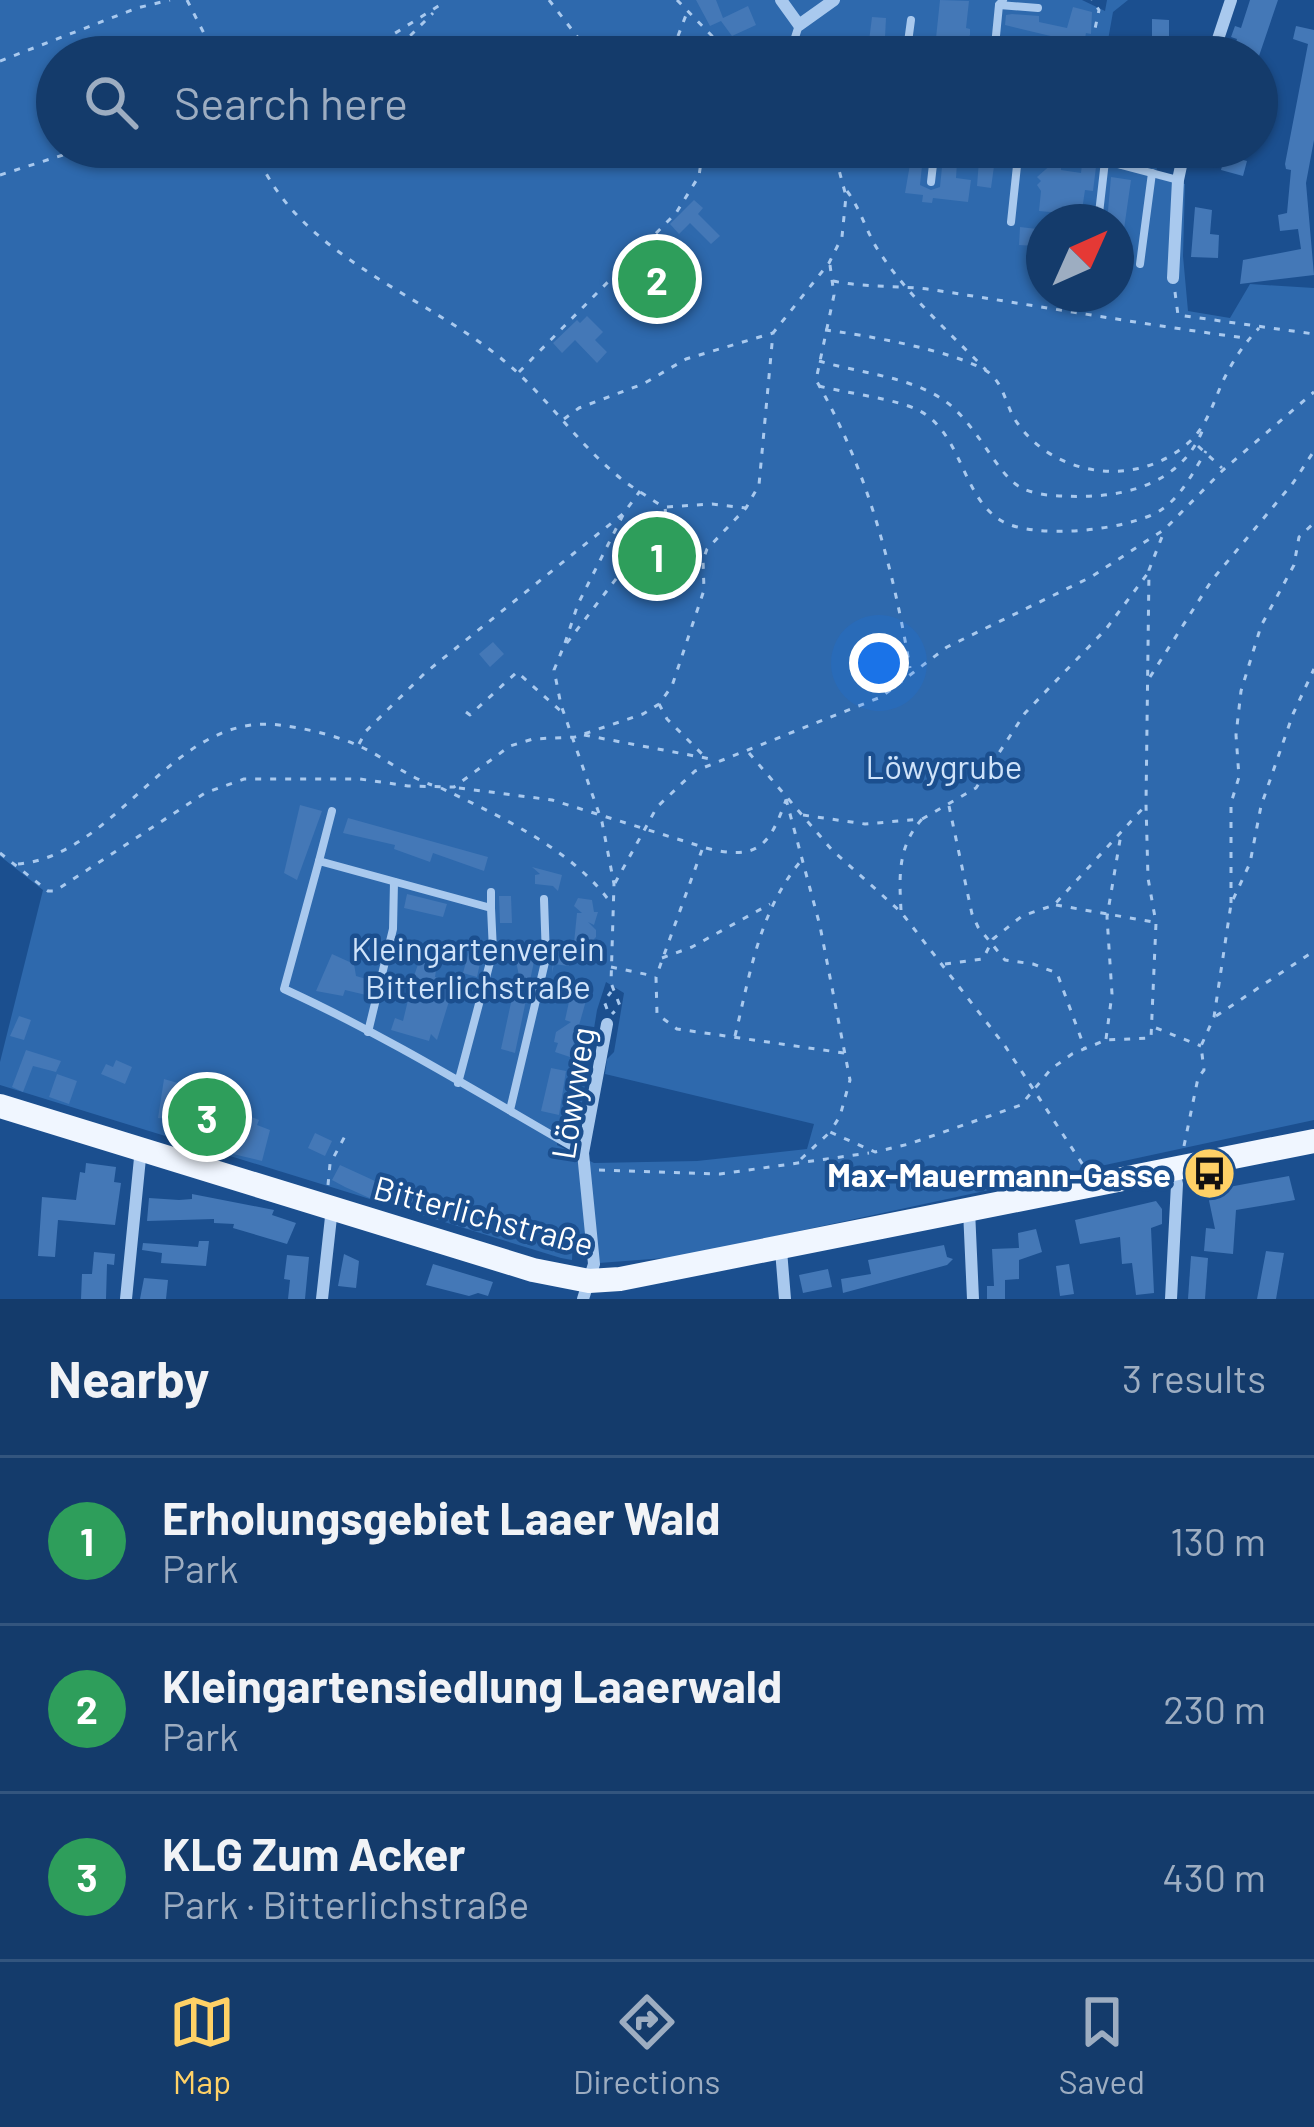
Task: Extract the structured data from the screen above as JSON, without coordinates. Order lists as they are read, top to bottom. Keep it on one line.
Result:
{"streets":{"main road":["Bitterlichstraße"],"street":["Löwyweg"]},"crossings":[["Löwyweg","Bitterlichstraße"]],"parks":["Löwygrube","Kleingartenverein Bitterlichstraße"],"places":{"bus stop":["Max-Mauermann-Gasse"]},"north":"top right","page":{"search":"Search here","pins":["2","1","3"],"heading":["Nearby","3 results"],"list":[{"mark":"1","name":"Erholungsgebiet Laaer Wald","note":"Park","value":"130 m"},{"mark":"2","name":"Kleingartensiedlung Laaerwald","note":"Park","value":"230 m"},{"mark":"3","name":"KLG Zum Acker","note":"Park · Bitterlichstraße","value":"430 m"}],"nav":["Map","Directions","Saved"]}}
